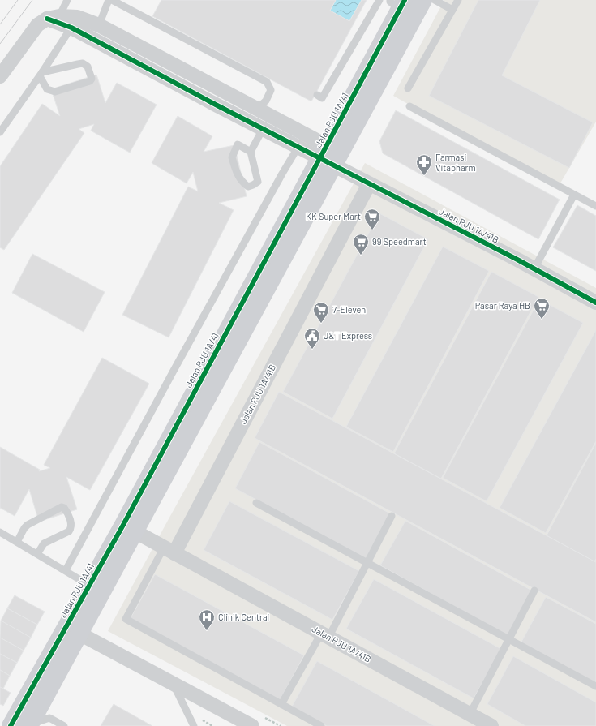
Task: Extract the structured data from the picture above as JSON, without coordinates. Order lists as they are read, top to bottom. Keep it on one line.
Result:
{"streets":{"street":["Jalan PJU 1A/41","Jalan PJU 1A/41B"]},"crossings":[["Jalan PJU 1A/41","Jalan PJU 1A/41B"]],"places":{"pharmacy":["Farmasi Vitapharm"],"supermarket":["KK Super Mart","99 Speedmart","Pasar Raya HB","7-Eleven"],"public building":["J&T Express"],"hospital":["Clinik Central"]}}
